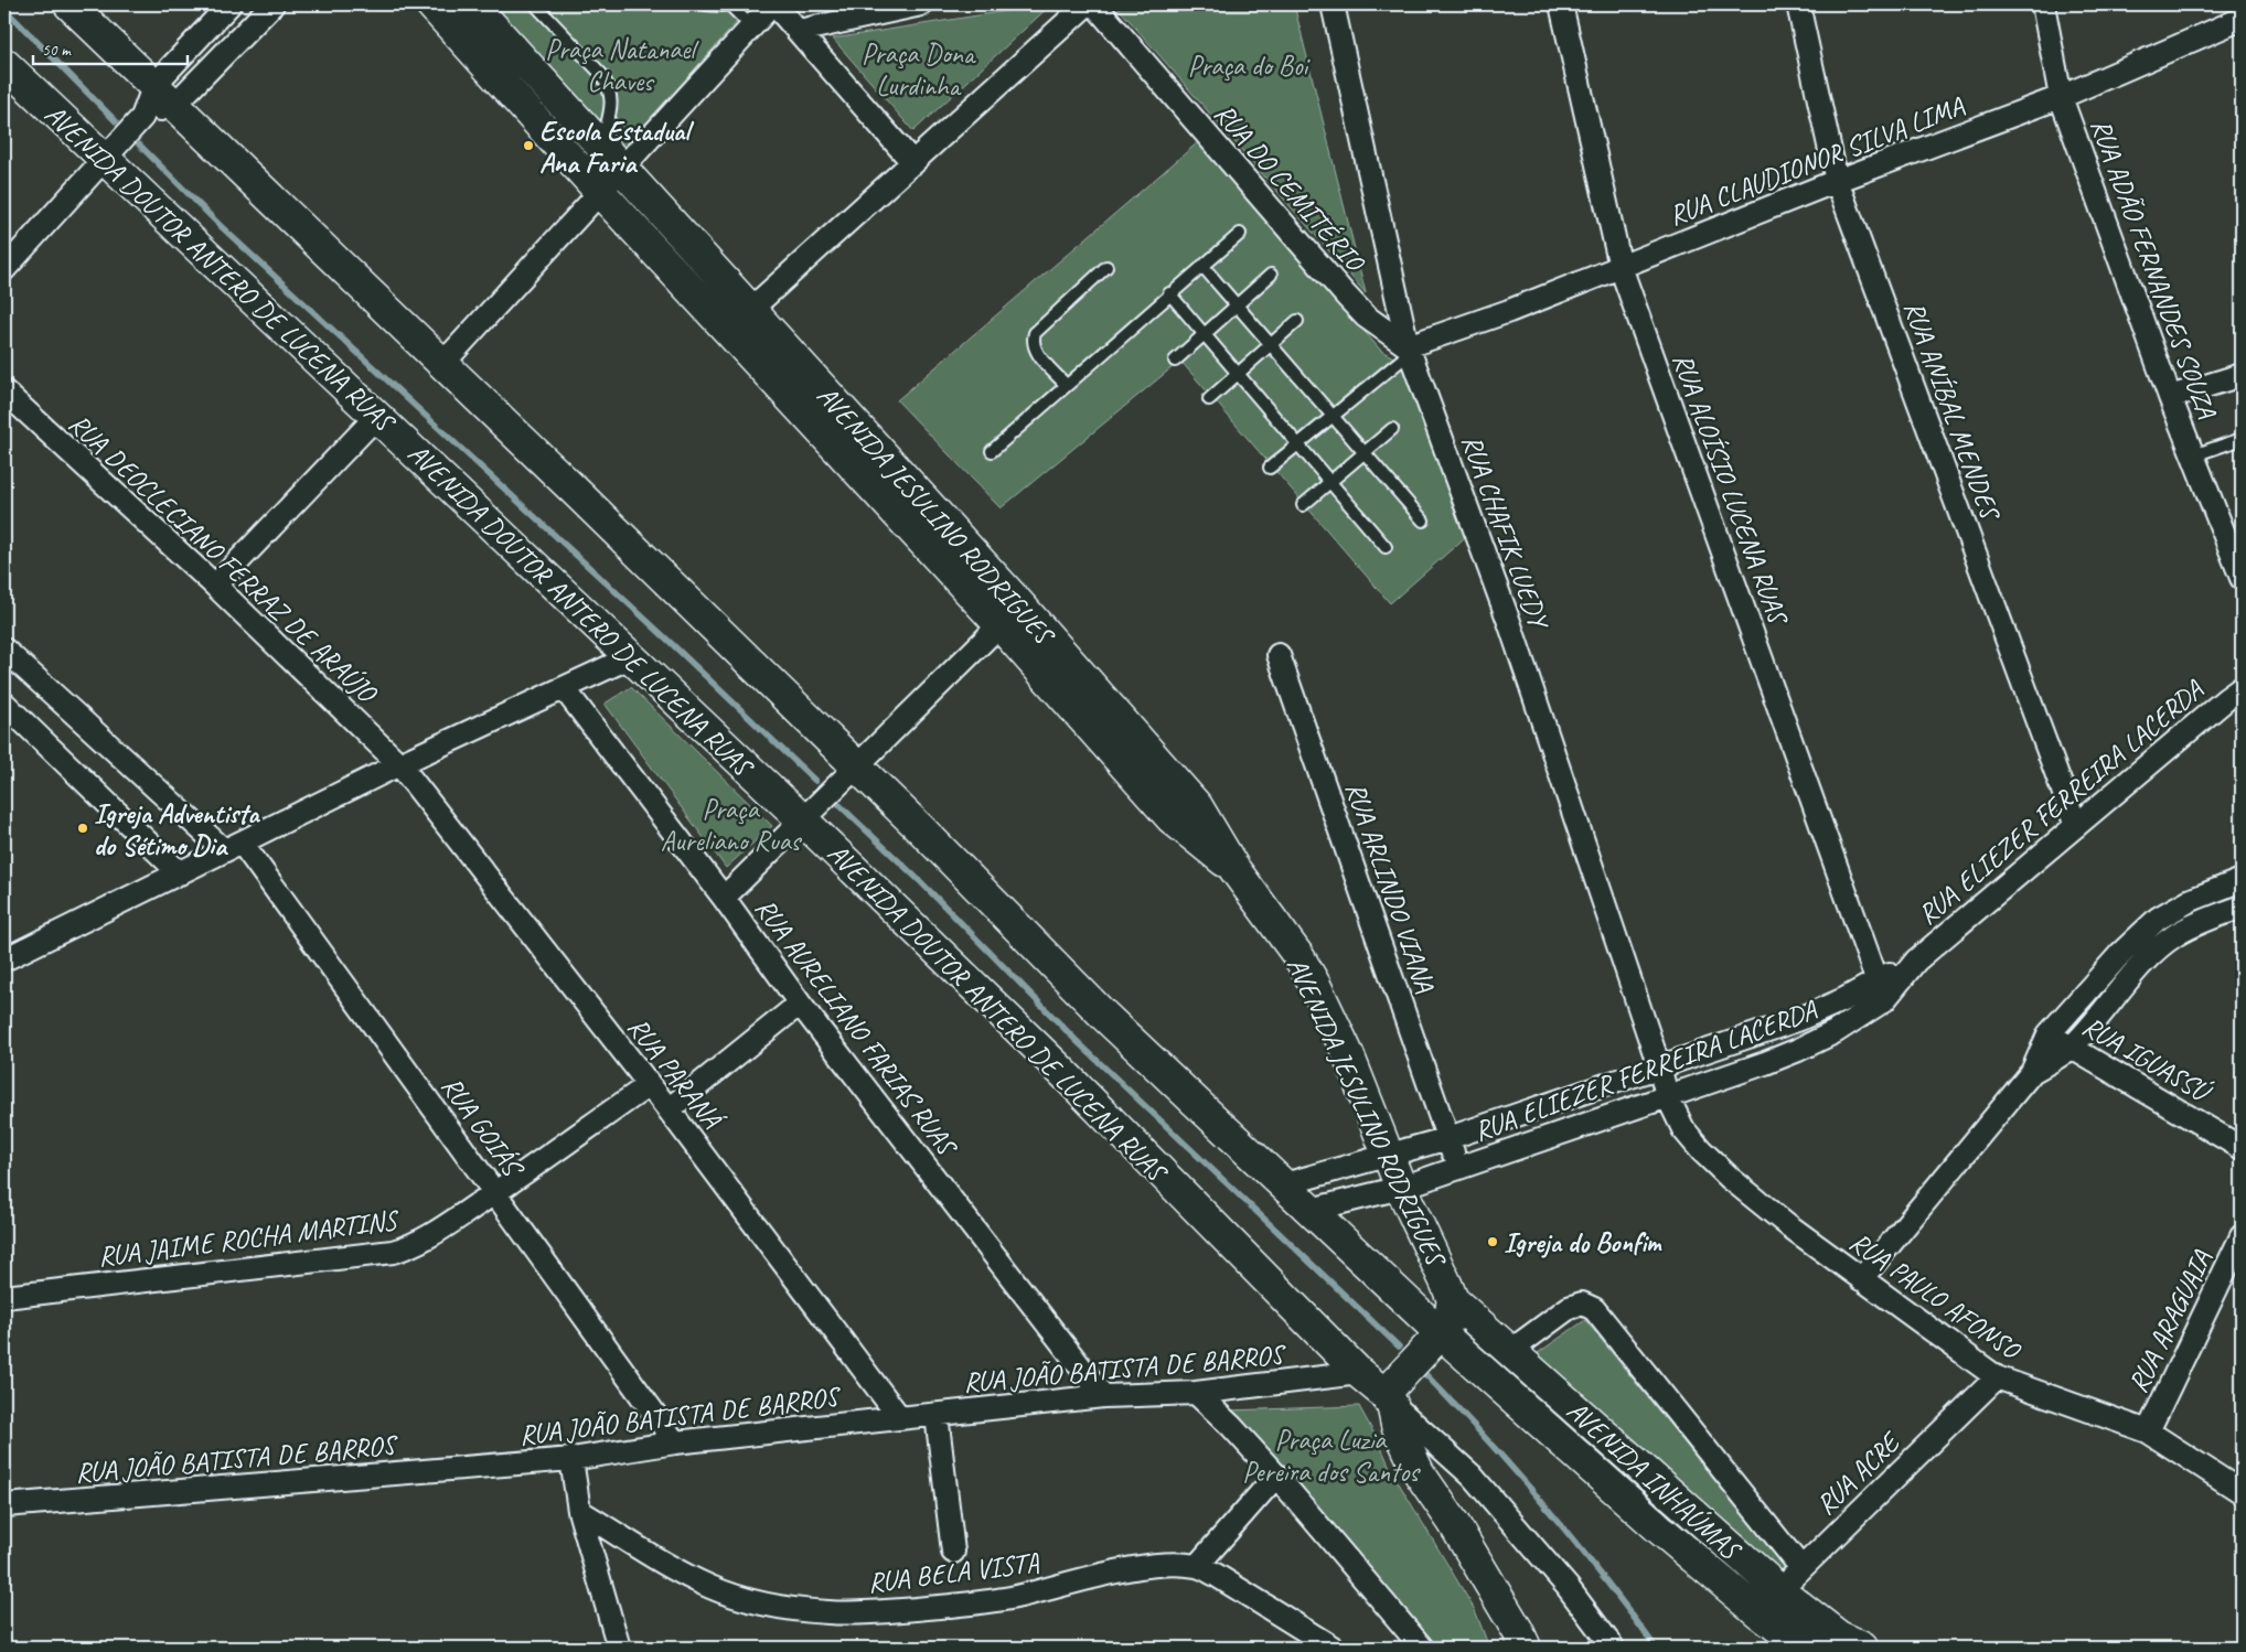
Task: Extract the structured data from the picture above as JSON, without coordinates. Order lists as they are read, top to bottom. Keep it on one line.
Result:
{"streets":{"main road":["AVENIDA DOUTOR ANTERO DE LUCENA RUAS","AVENIDA JESULINO RODRIGUES","AVENIDA INHAÚMAS"],"street":["RUA CLAUDIONOR SILVA LIMA","RUA DO CEMITÉRIO","RUA ADÃO FERNANDES SOUZA","RUA ANÍBAL MENDES","RUA ALOÍSIO LUCENA RUAS","RUA CHAFIK LUEDY","RUA DEOCLECIANO FERRAZ DE ARAÚJO","RUA ELIEZER FERREIRA LACERDA","RUA ARLINDO VIANA","RUA AURELIANO FARIAS RUAS","RUA IGUASSÚ","RUA PARANÁ","RUA GOIÁS","RUA JAIME ROCHA MARTINS","RUA PAULO AFONSO","RUA ARAGUAIA","RUA JOÃO BATISTA DE BARROS","RUA ACRE","RUA BELA VISTA"]},"crossings":[["RUA CLAUDIONOR SILVA LIMA","RUA DO CEMITÉRIO"],["RUA CLAUDIONOR SILVA LIMA","RUA ADÃO FERNANDES SOUZA"],["RUA CLAUDIONOR SILVA LIMA","RUA ANÍBAL MENDES"],["RUA CLAUDIONOR SILVA LIMA","RUA ALOÍSIO LUCENA RUAS"],["RUA CLAUDIONOR SILVA LIMA","RUA CHAFIK LUEDY"],["RUA DO CEMITÉRIO","RUA CHAFIK LUEDY"],["AVENIDA DOUTOR ANTERO DE LUCENA RUAS","RUA JOÃO BATISTA DE BARROS"],["RUA ANÍBAL MENDES","RUA ELIEZER FERREIRA LACERDA"],["RUA ALOÍSIO LUCENA RUAS","RUA ELIEZER FERREIRA LACERDA"],["AVENIDA JESULINO RODRIGUES","RUA ELIEZER FERREIRA LACERDA"],["AVENIDA JESULINO RODRIGUES","AVENIDA INHAÚMAS"],["RUA CHAFIK LUEDY","RUA ELIEZER FERREIRA LACERDA"],["RUA CHAFIK LUEDY","RUA PAULO AFONSO"],["RUA DEOCLECIANO FERRAZ DE ARAÚJO","RUA PARANÁ"],["RUA ELIEZER FERREIRA LACERDA","RUA ARLINDO VIANA"],["RUA ELIEZER FERREIRA LACERDA","RUA PAULO AFONSO"],["RUA AURELIANO FARIAS RUAS","RUA JOÃO BATISTA DE BARROS"],["RUA PARANÁ","RUA JAIME ROCHA MARTINS"],["RUA PARANÁ","RUA JOÃO BATISTA DE BARROS"],["RUA GOIÁS","RUA JAIME ROCHA MARTINS"],["RUA GOIÁS","RUA JOÃO BATISTA DE BARROS"],["RUA PAULO AFONSO","RUA ARAGUAIA"],["RUA PAULO AFONSO","RUA ACRE"],["RUA ACRE","AVENIDA INHAÚMAS"]],"parks":["Praça Natanael Chaves","Praça Dona Lurdinha","Praça do Boi","Praça Aureliano Ruas","Praça Luzia Pereira dos Santos"],"places":["Escola Estadual Ana Faria","Igreja Adventista do Sétimo Dia","Igreja do Bonfim"],"scale_bar":"50 m"}
